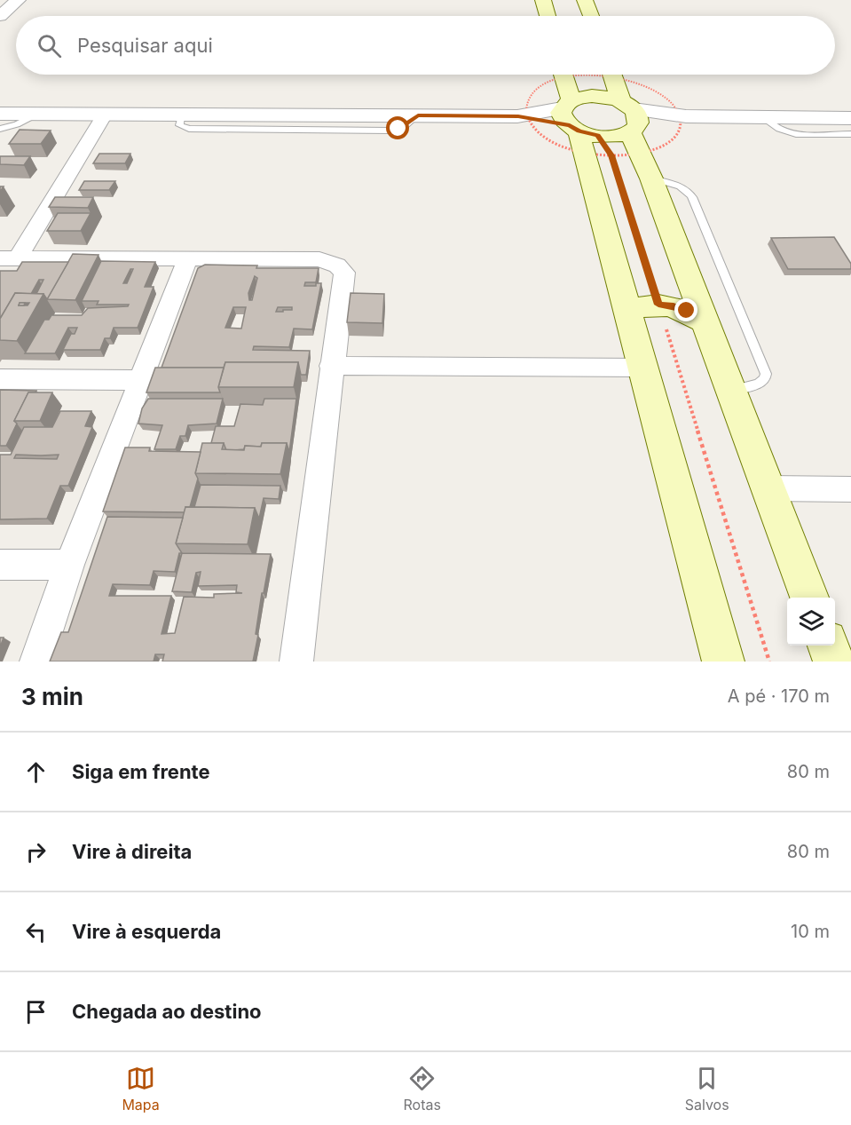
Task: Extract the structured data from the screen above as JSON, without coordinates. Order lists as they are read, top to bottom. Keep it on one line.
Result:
{"page":{"search":"Pesquisar aqui","heading":["3 min","A pé · 170 m"],"list":[["Siga em frente","80 m"],["Vire à direita","80 m"],["Vire à esquerda","10 m"],"Chegada ao destino"],"nav":["Mapa","Rotas","Salvos"]}}
